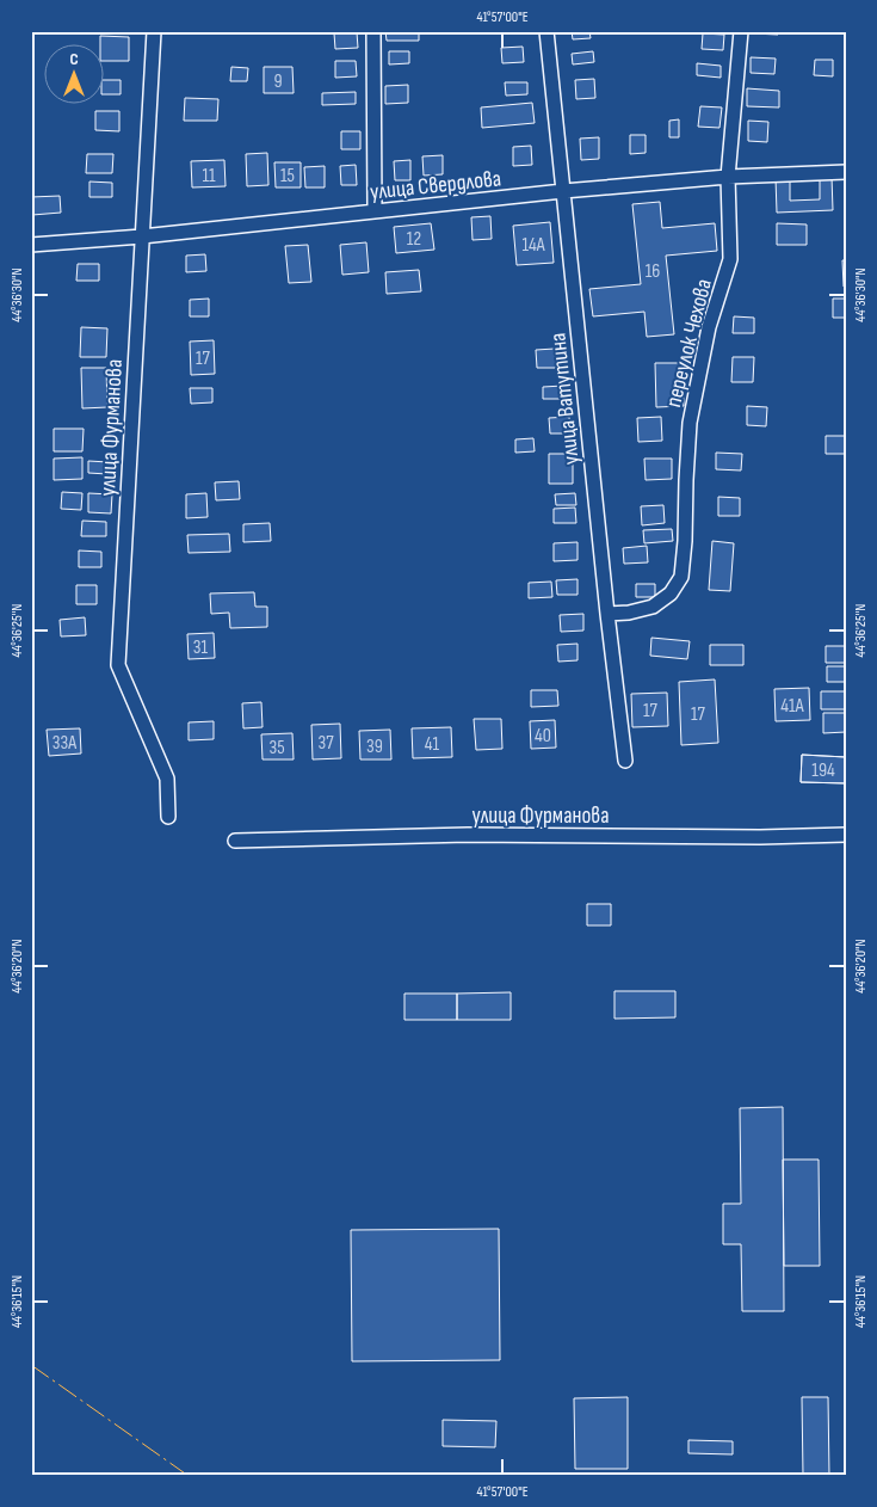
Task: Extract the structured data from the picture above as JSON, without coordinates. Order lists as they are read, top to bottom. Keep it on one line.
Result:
{"streets":{"street":["улица Свердлова","переулок Чехова","улица Ватутина","улица Фурманова"]},"crossings":[["улица Свердлова","переулок Чехова"],["улица Свердлова","улица Ватутина"],["улица Свердлова","улица Фурманова"],["переулок Чехова","улица Ватутина"]],"house_numbers":["9","11","15","12","14А","16","17","31","41А","17","17","40","33А","37","41","39","35","194"],"north":"top","coordinates":["41°57'00\"E","44°36'30\"N","44°36'25\"N","44°36'20\"N","44°36'15\"N"]}
